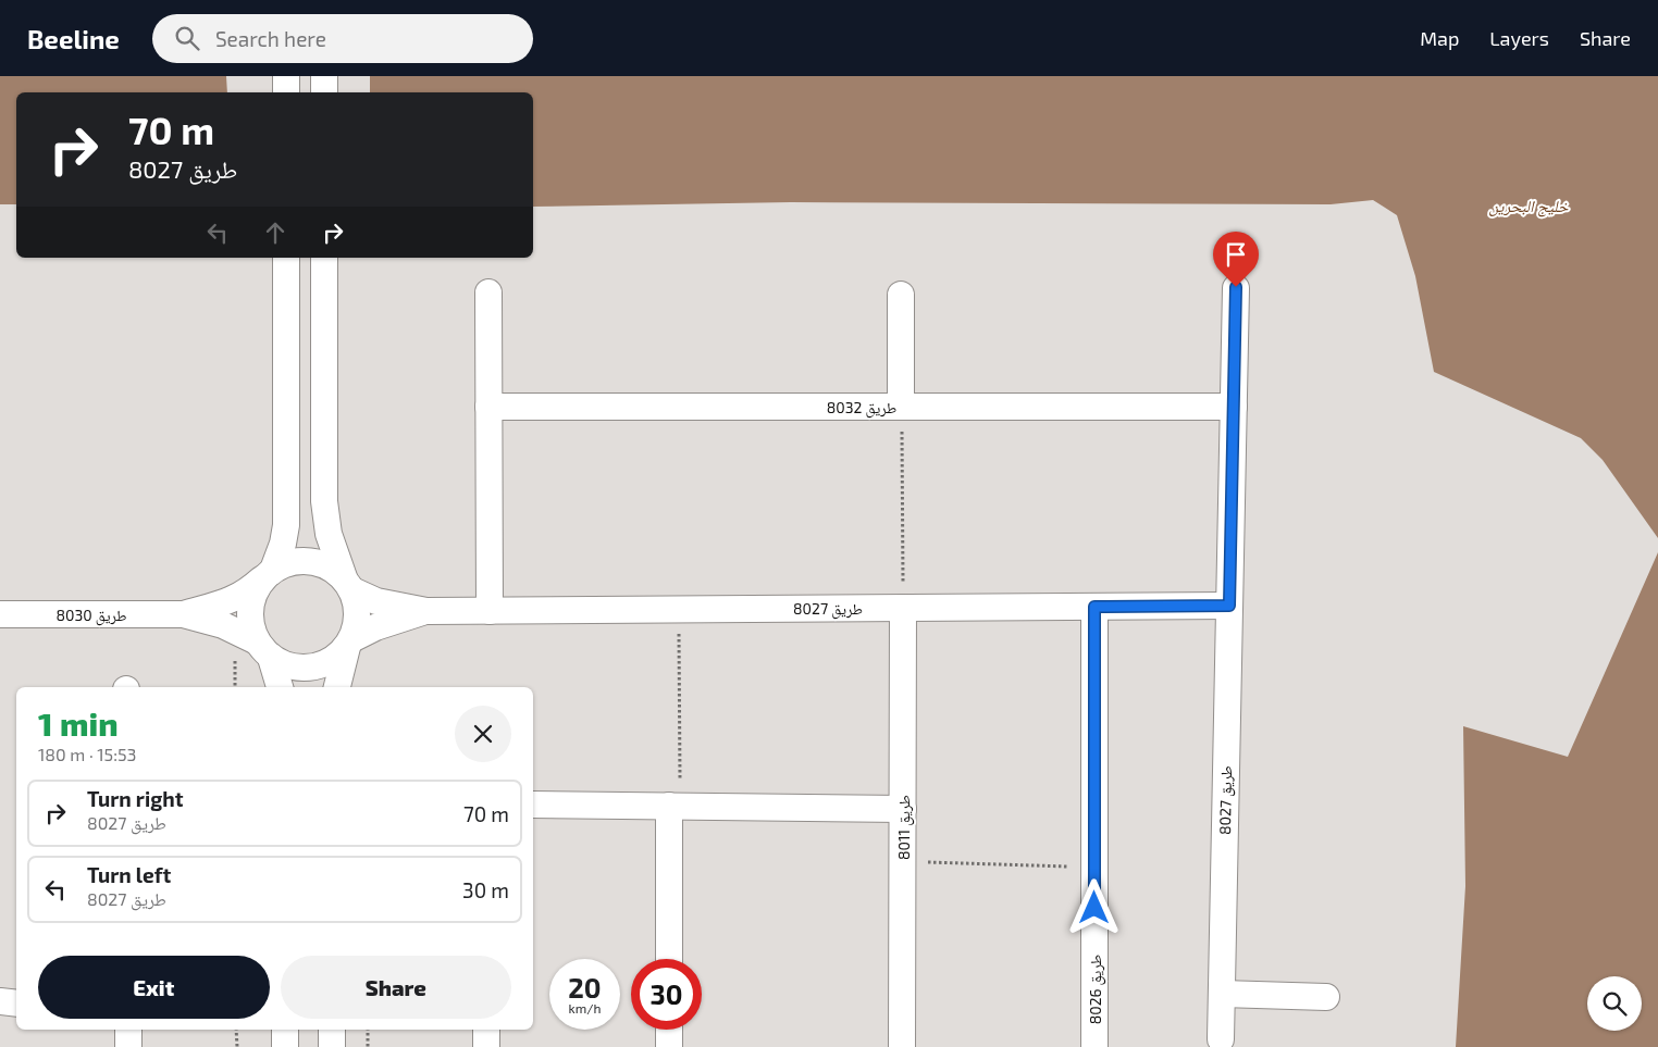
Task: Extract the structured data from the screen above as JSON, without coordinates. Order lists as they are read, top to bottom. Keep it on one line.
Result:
{"streets":{"street":["طريق 8032","طريق 8027","طريق 8030","طريق 8011","طريق 8026"]},"crossings":[["طريق 8032","طريق 8027"],["طريق 8027","طريق 8030"],["طريق 8027","طريق 8011"],["طريق 8027","طريق 8026"]],"water":["خليج البحرين"],"page":{"header":"Beeline","search":"Search here","nav":["Map","Layers","Share"],"turn":["70 m","طريق 8027"],"heading":["1 min","180 m · 15:53"],"list":[{"name":"Turn right","note":"طريق 8027","value":"70 m"},{"name":"Turn left","note":"طريق 8027","value":"30 m"}],"buttons":["Exit","Share"],"speed":"20 km/h","limit":"30"}}
